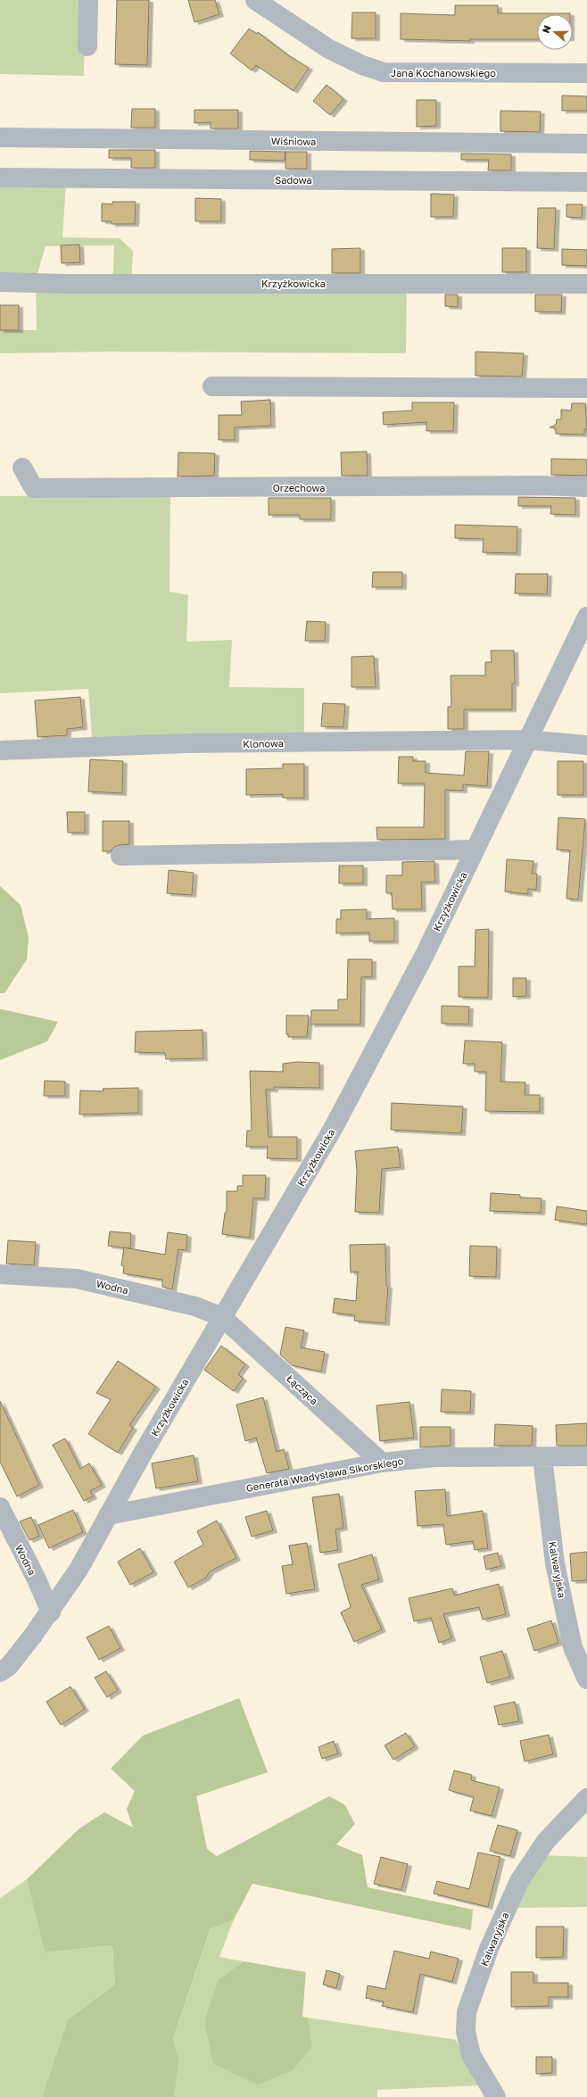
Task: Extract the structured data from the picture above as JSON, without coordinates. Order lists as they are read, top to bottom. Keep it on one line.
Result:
{"streets":{"street":["Jana Kochanowskiego","Wiśniowa","Sadowa","Krzyżkowicka","Orzechowa","Klonowa","Wodna","Łącząca","Generała Władysława Sikorskiego","Kalwaryjska"]},"crossings":[["Krzyżkowicka","Klonowa"],["Krzyżkowicka","Wodna"],["Krzyżkowicka","Łącząca"],["Krzyżkowicka","Generała Władysława Sikorskiego"],["Wodna","Łącząca"],["Łącząca","Generała Władysława Sikorskiego"],["Generała Władysława Sikorskiego","Kalwaryjska"]],"north":"left"}
